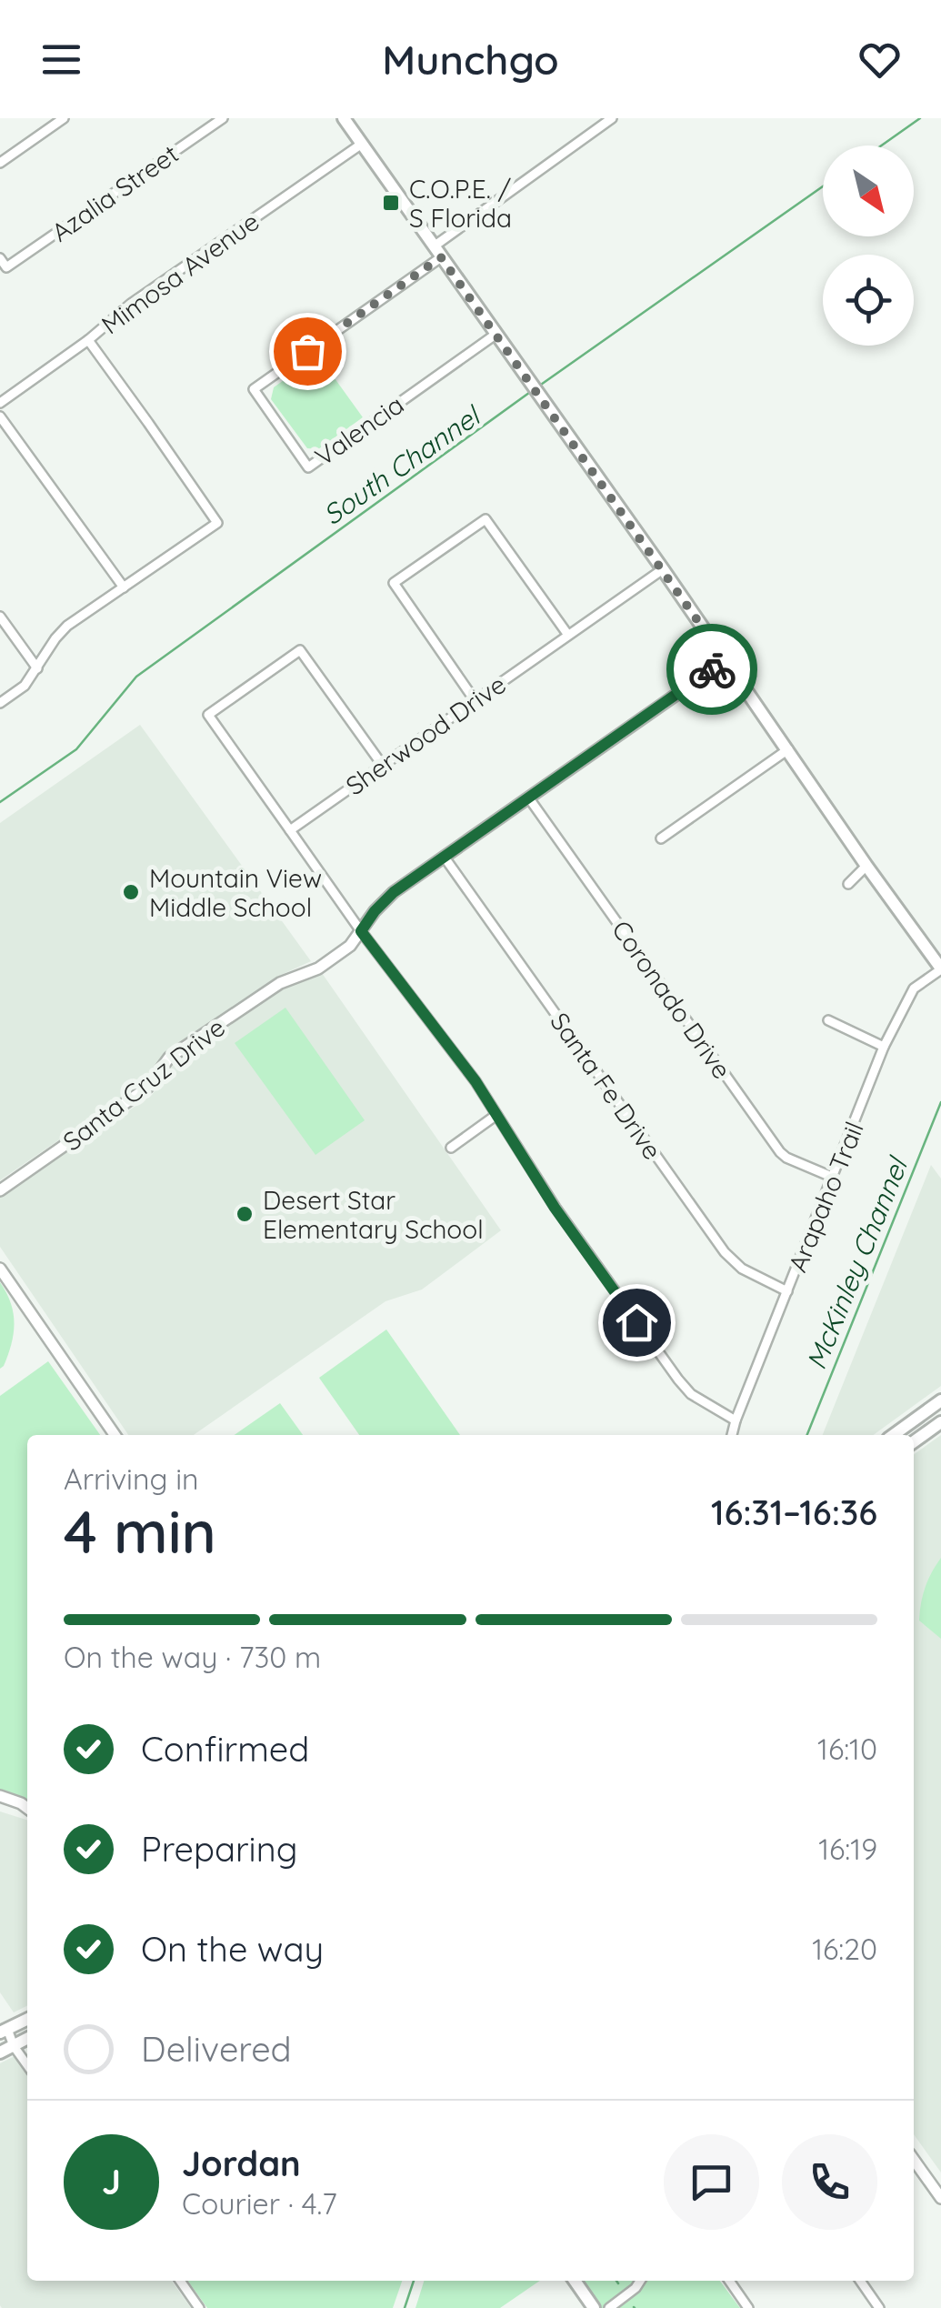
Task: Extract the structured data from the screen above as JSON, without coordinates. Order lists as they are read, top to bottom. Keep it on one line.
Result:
{"streets":{"street":["Azalia Street","Mimosa Avenue","Valencia","Sherwood Drive","Coronado Drive","Santa Cruz Drive","Santa Fe Drive","Arapaho Trail"]},"crossings":[["Coronado Drive","Santa Cruz Drive"],["Coronado Drive","Arapaho Trail"],["Santa Cruz Drive","Santa Fe Drive"],["Santa Fe Drive","Arapaho Trail"]],"water":["South Channel","McKinley Channel"],"places":{"transit":["C.O.P.E. / S Florida"],"other":["Mountain View Middle School","Desert Star Elementary School"]},"north":"bottom right","page":{"header":"Munchgo","heading":["4 min","Arriving in","16:31–16:36"],"panel":["Jordan","Courier · 4.7"],"bar":"On the way · 730 m","list":[["Confirmed","16:10"],["Preparing","16:19"],["On the way","16:20"],"Delivered"],"round":"J"}}
